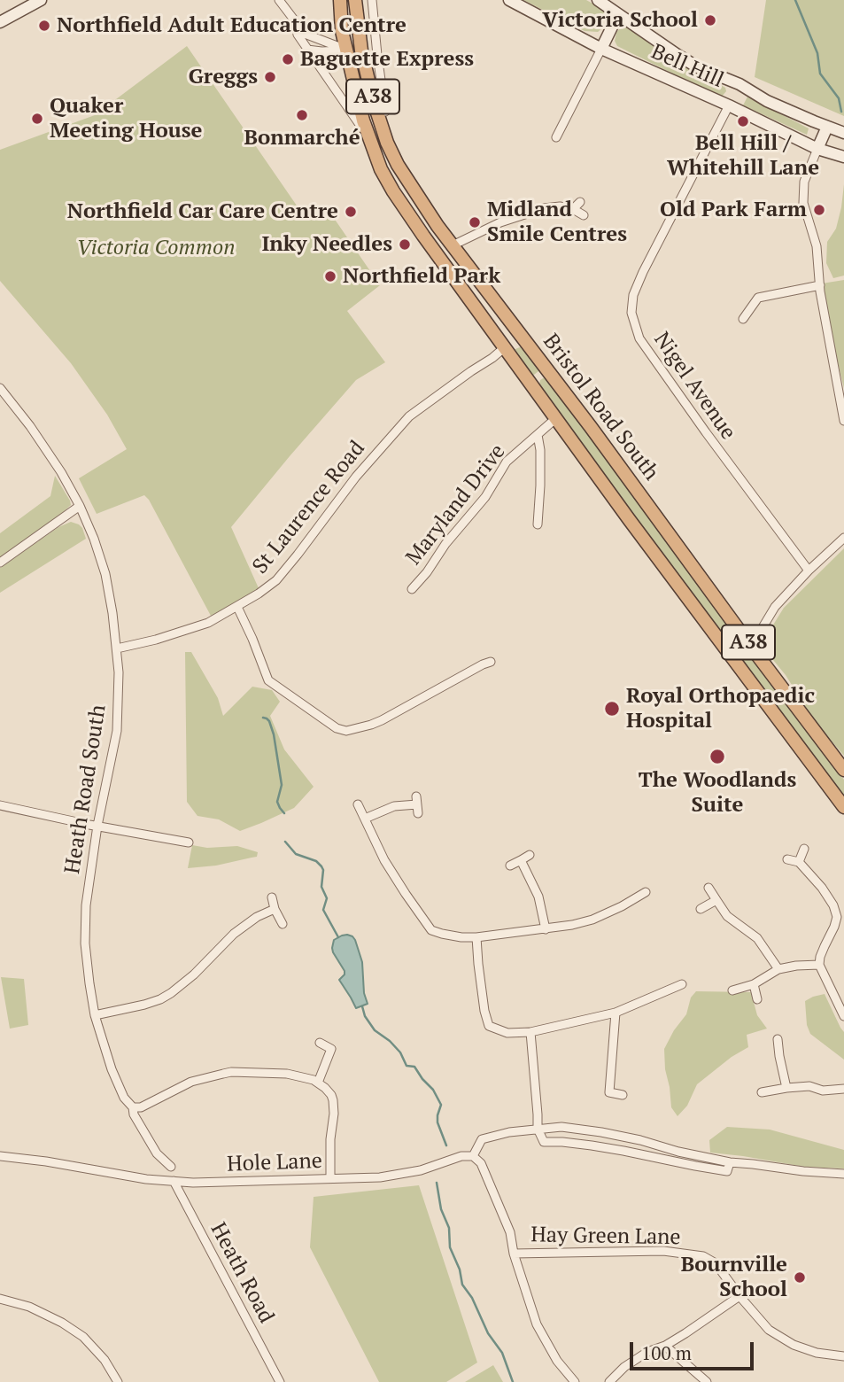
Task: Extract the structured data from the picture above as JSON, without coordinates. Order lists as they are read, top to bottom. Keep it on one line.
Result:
{"streets":{"highway":["A38","Bristol Road South"],"main road":["Bell Hill"],"street":["Nigel Avenue","Maryland Drive","St Laurence Road","Heath Road South","Hole Lane","Hay Green Lane","Heath Road"]},"crossings":[["Bell Hill","Nigel Avenue"],["A38","Bristol Road South"],["Bristol Road South","Maryland Drive"],["Bristol Road South","St Laurence Road"],["St Laurence Road","Heath Road South"],["Hole Lane","Heath Road"]],"parks":["Victoria Common"],"places":["Victoria School","Northfield Adult Education Centre","Baguette Express","Greggs","Bonmarché","Quaker Meeting House","Bell Hill / Whitehill Lane","Old Park Farm","Northfield Car Care Centre","Midland Smile Centres","Inky Needles","Northfield Park","Royal Orthopaedic Hospital","The Woodlands Suite","Bournville School"],"scale_bar":"100 m"}
